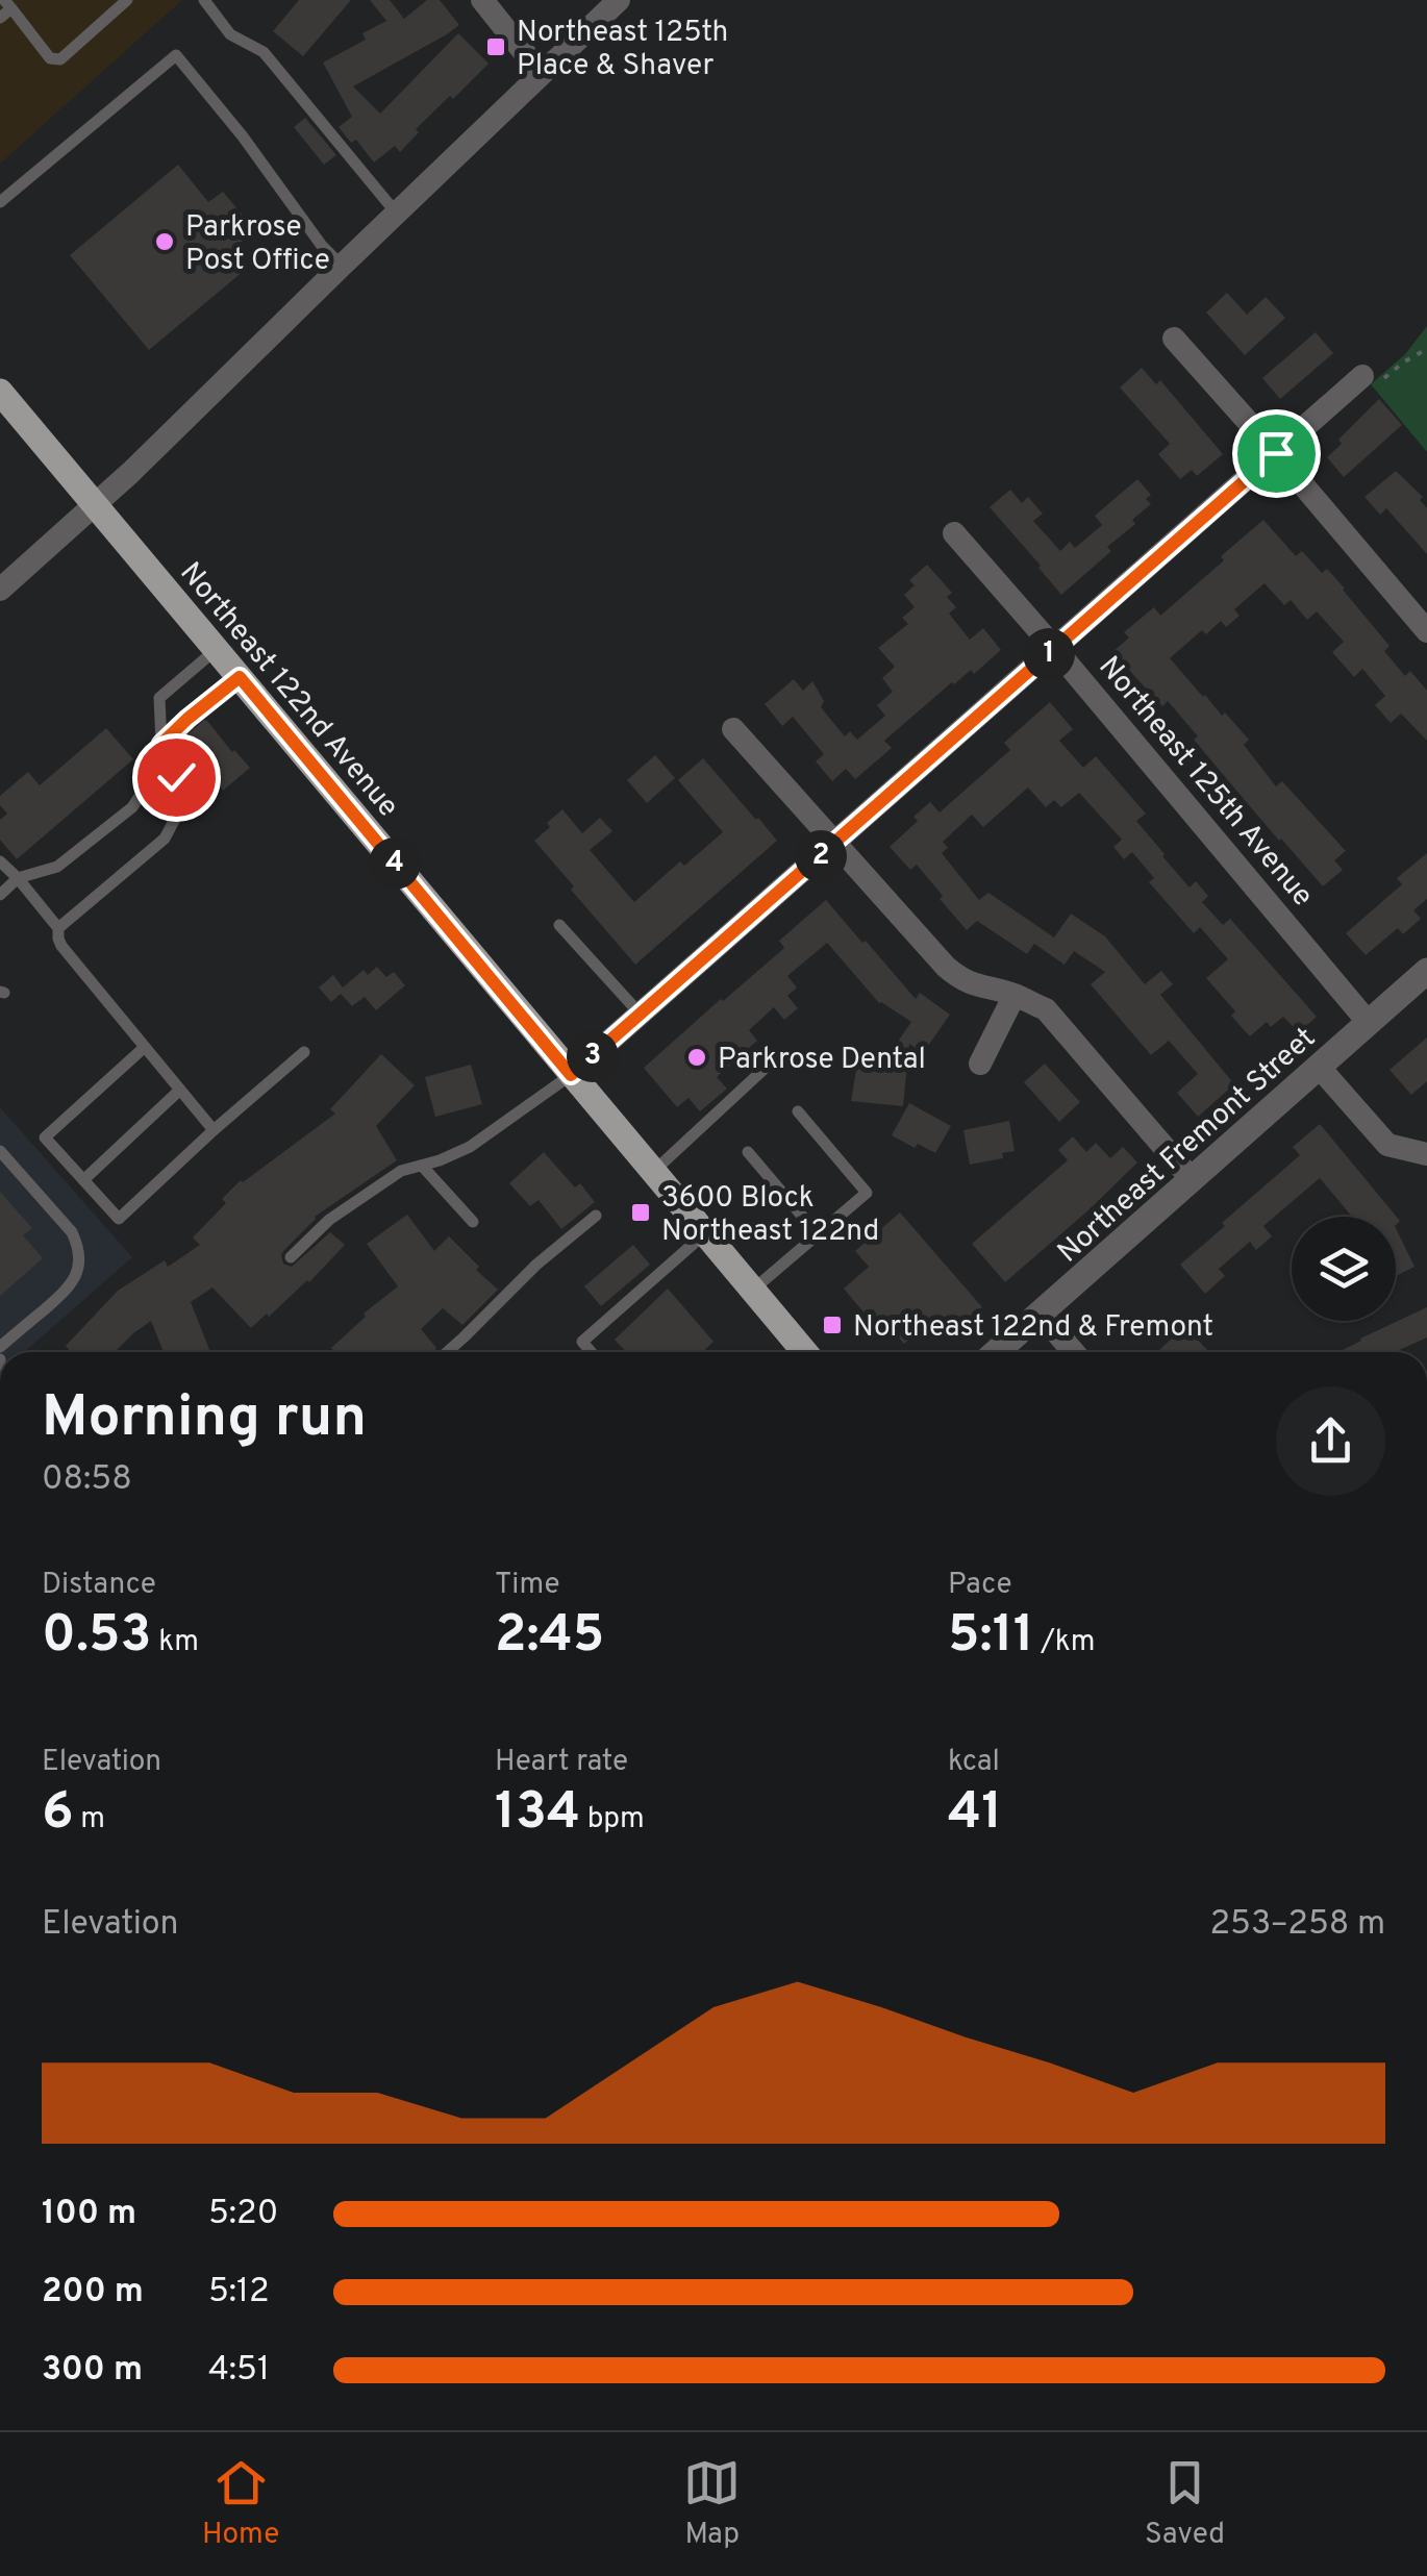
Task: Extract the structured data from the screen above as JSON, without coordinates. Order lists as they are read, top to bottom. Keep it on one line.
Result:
{"streets":{"main road":["Northeast 122nd Avenue"],"street":["Northeast 125th Avenue","Northeast Fremont Street"]},"crossings":[["Northeast 125th Avenue","Northeast Fremont Street"]],"places":{"transit":["Northeast 125th Place & Shaver","3600 Block Northeast 122nd","Northeast 122nd & Fremont"],"other":["Parkrose Post Office","Parkrose Dental"]},"page":{"pins":["1","2","4","3"],"heading":["Morning run","08:58"],"stats":[["Distance","0.53 km"],["Time","2:45"],["Pace","5:11 /km"],["Elevation","6 m"],["Heart rate","134 bpm"],["kcal","41"]],"chart":["Elevation","253–258 m"],"list":[{"name":"100 m","note":"5:20"},{"name":"200 m","note":"5:12"},{"name":"300 m","note":"4:51"}],"tabs":["Home","Map","Saved"]}}
